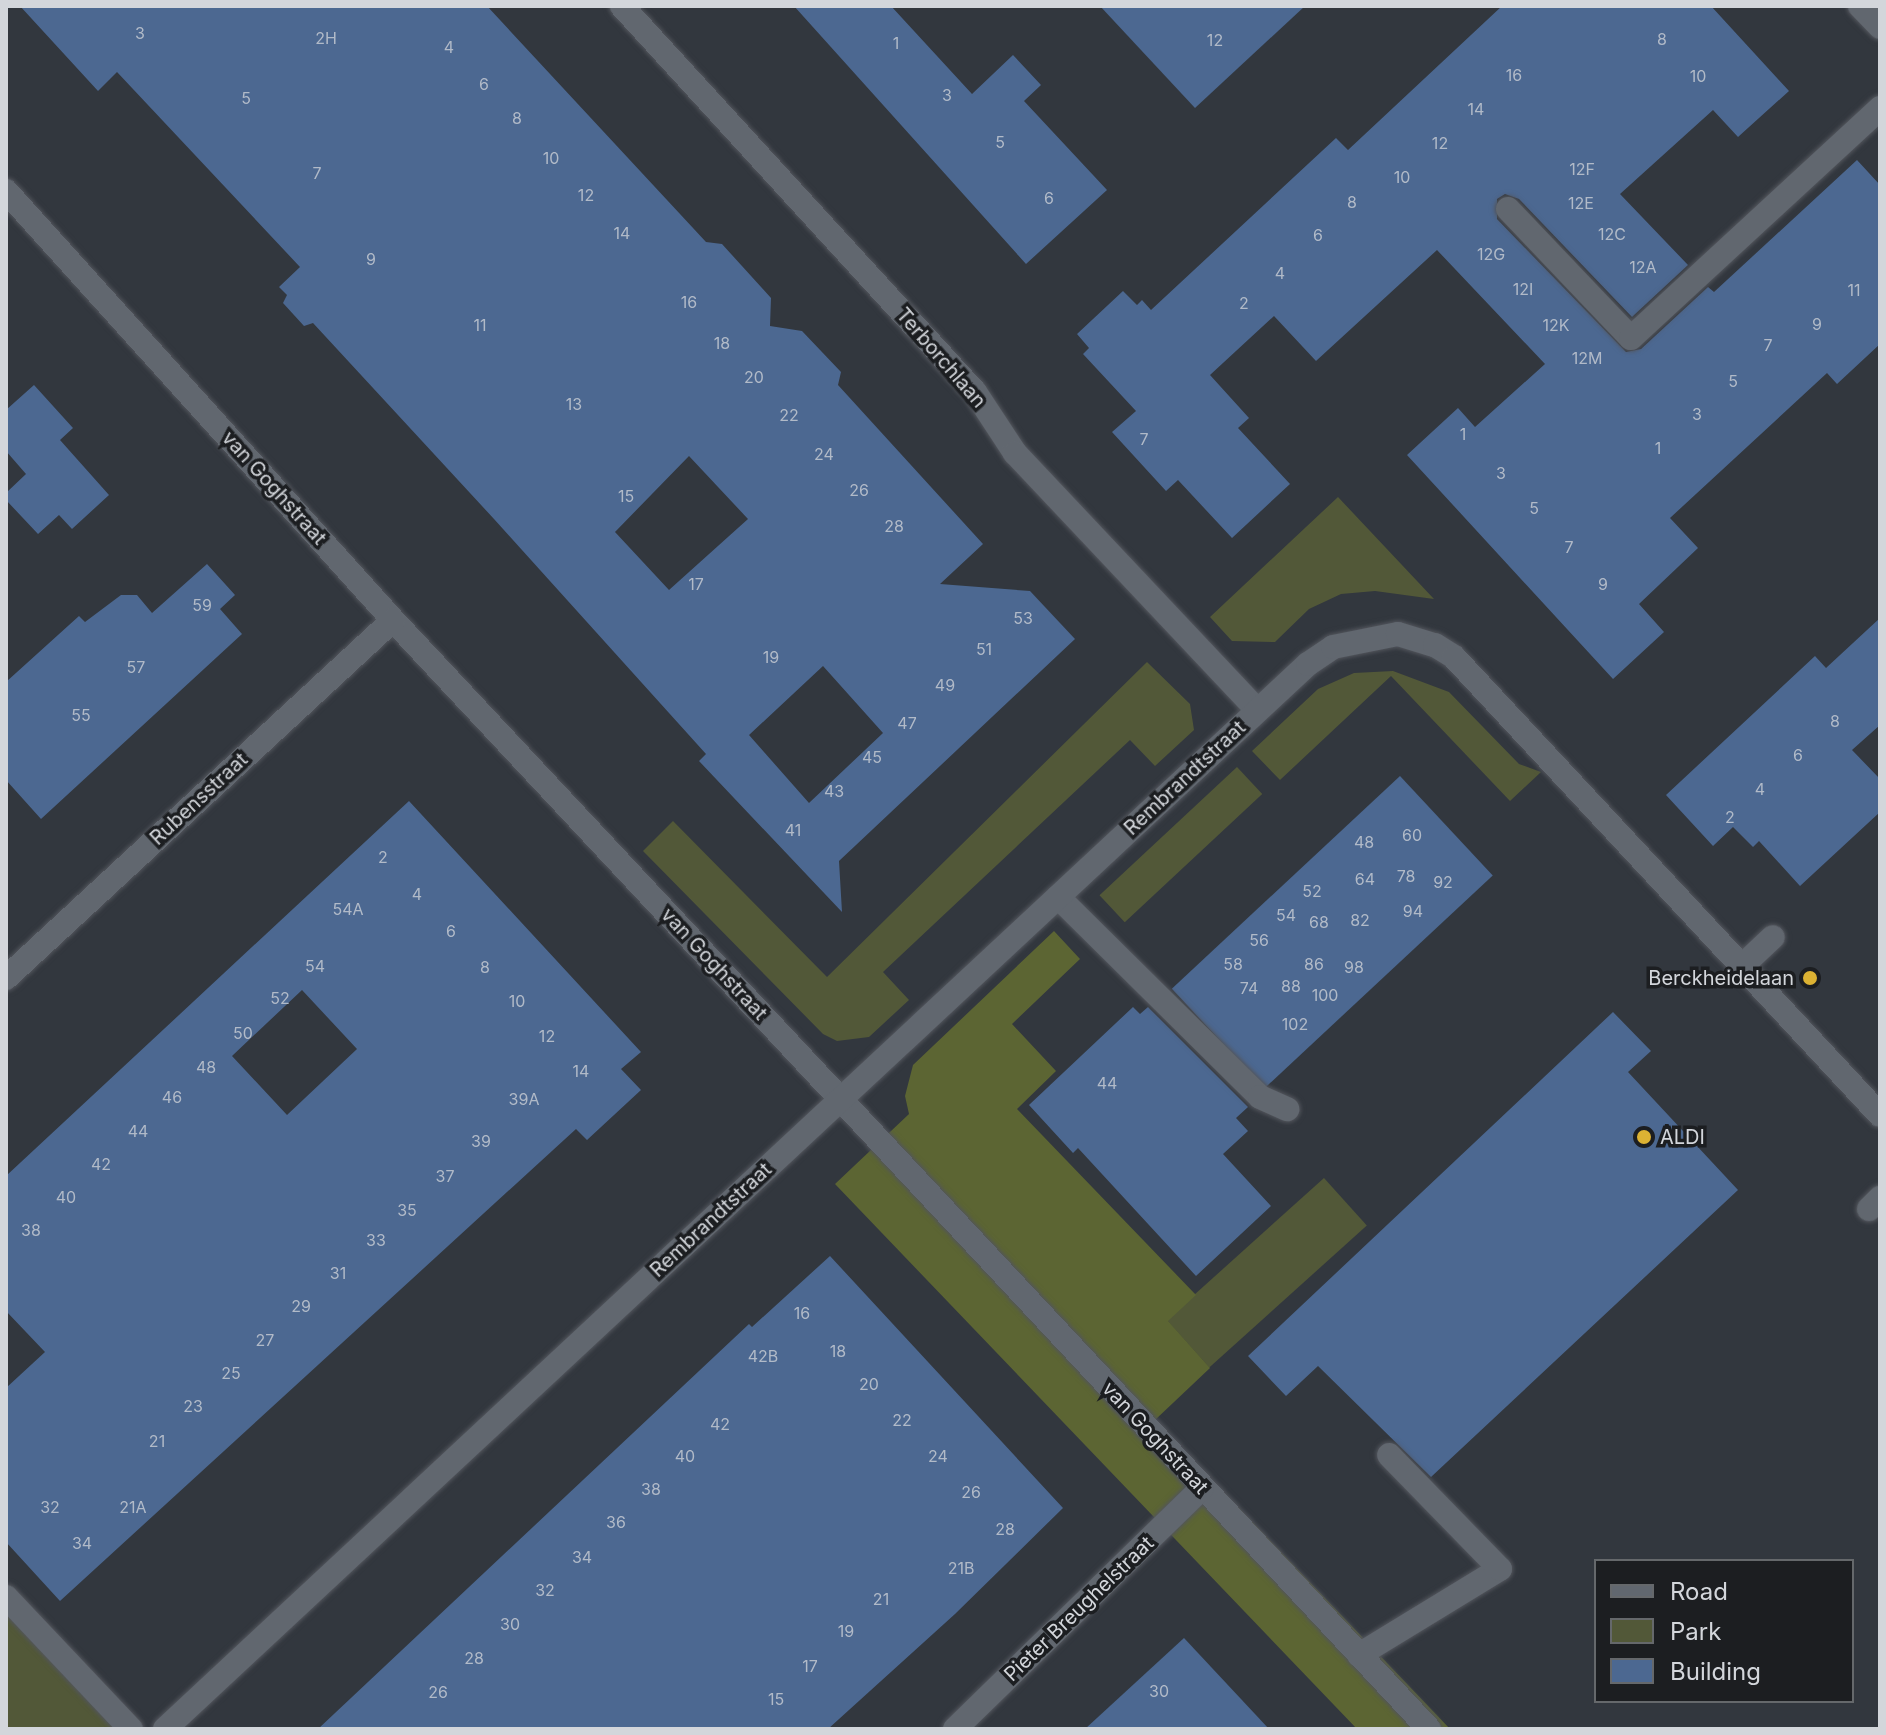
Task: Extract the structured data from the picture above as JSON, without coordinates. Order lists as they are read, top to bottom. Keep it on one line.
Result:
{"streets":{"street":["Terborchlaan","van Goghstraat","Rembrandtstraat","Rubensstraat","Pieter Breughelstraat"]},"crossings":[["Terborchlaan","Rembrandtstraat"],["van Goghstraat","Rembrandtstraat"],["van Goghstraat","Rubensstraat"],["van Goghstraat","Pieter Breughelstraat"]],"places":["Berckheidelaan","ALDI"],"house_numbers":["3","2H","8","12","1","4","16","10","6","3","5","14","8","5","12","10","12F","7","10","12","6","8","12E","14","12C","6","12G","9","12A","4","12I","11","16","2","9","11","12K","18","7","12M","20","5","13","3","22","1","7","1","24","3","26","15","5","28","7","17","9","59","53","51","19","57","49","55","8","47","6","45","4","43","2","41","60","48","2","78","64","92","52","4","54A","94","54","82","68","6","56","58","86","54","8","98","88","74","100","52","10","102","50","12","48","14","44","46","39A","44","39","42","37","40","35","38","33","31","29","16","27","18","42B","25","20","23","22","42","21","40","24","38","26","32","21A","36","28","34","34","21B","32","21","30","19","28","17","30","26","15"],"legend":["Road","Park","Building"]}
